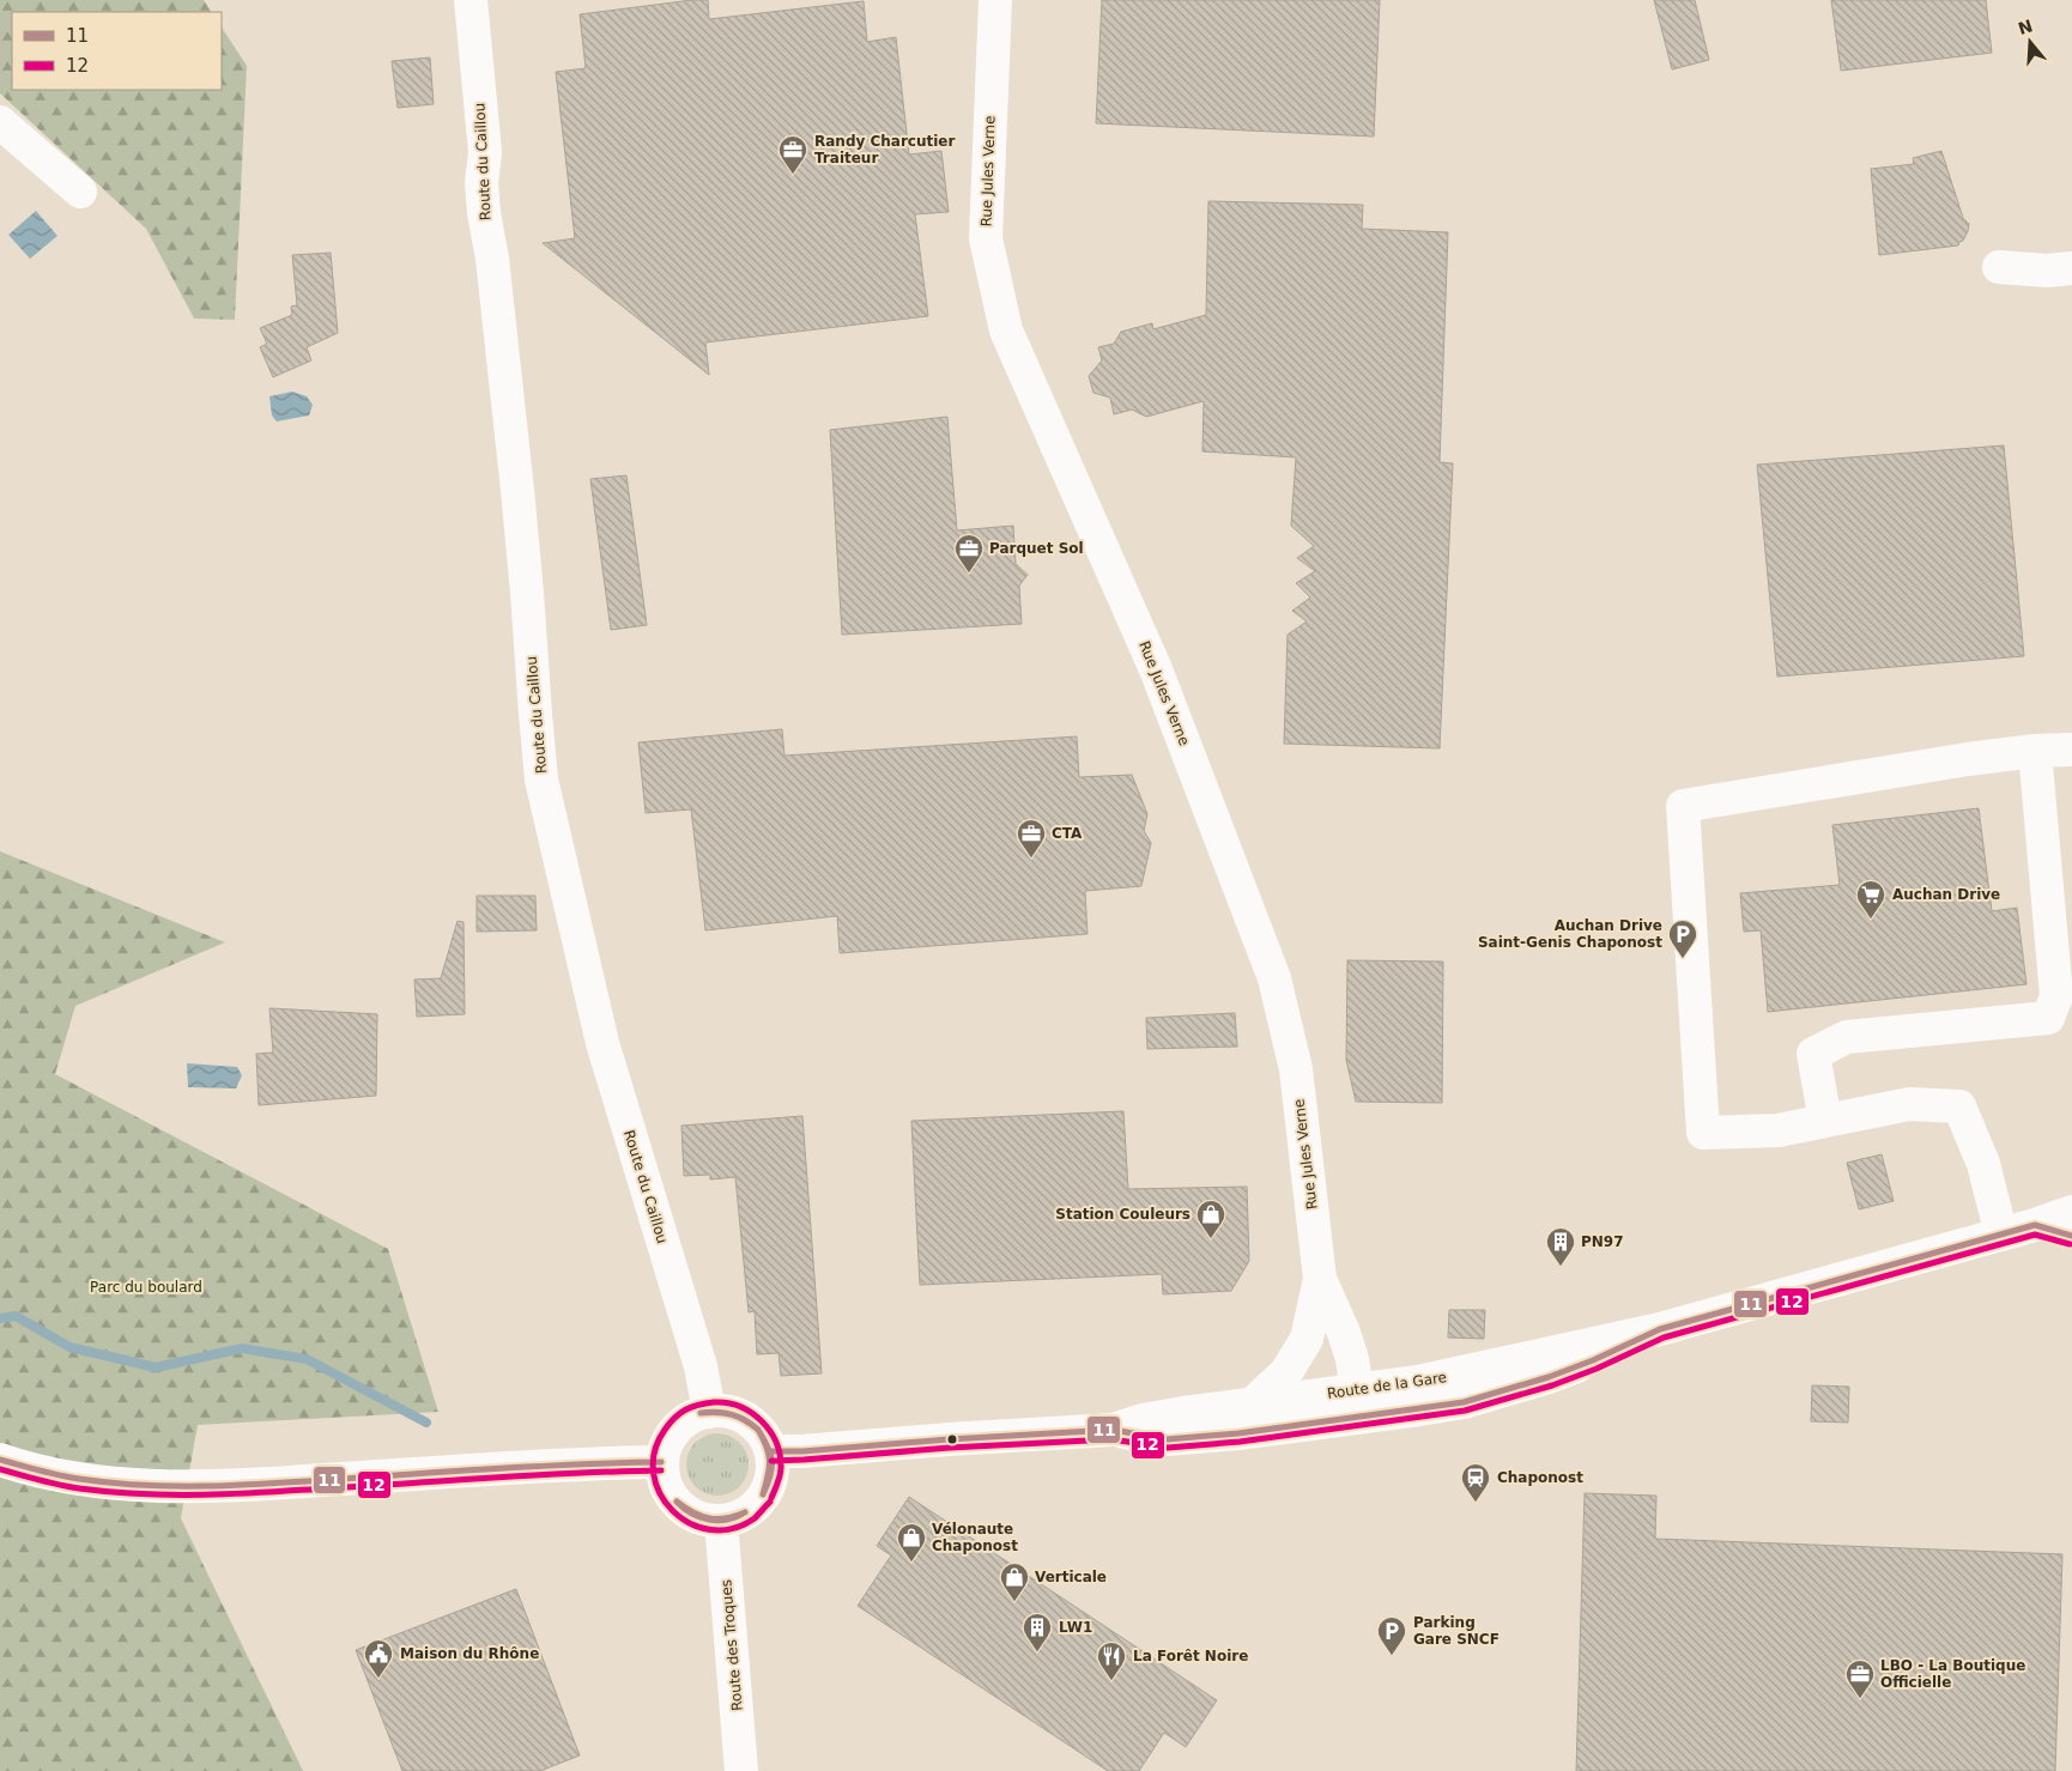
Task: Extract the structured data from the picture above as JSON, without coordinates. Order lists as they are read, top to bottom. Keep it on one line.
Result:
{"streets":{"street":["Route du Caillou","Rue Jules Verne","Route de la Gare","Route des Troques"]},"crossings":[["Route du Caillou","Route de la Gare"],["Route du Caillou","Route des Troques"],["Rue Jules Verne","Route de la Gare"],["Route de la Gare","Route des Troques"]],"parks":["Parc du boulard"],"places":{"office":["Randy Charcutier Traiteur","Parquet Sol","CTA","LBO - La Boutique Officielle"],"supermarket":["Auchan Drive"],"parking":["Auchan Drive Saint-Genis Chaponost","Parking Gare SNCF"],"shop":["Station Couleurs","Vélonaute Chaponost","Verticale"],"building":["PN97","LW1"],"station":["Chaponost"],"public building":["Maison du Rhône"],"restaurant":["La Forêt Noire"]},"lines":["transit line 11","transit line 12"],"legend":["11","12"],"north":"top"}
